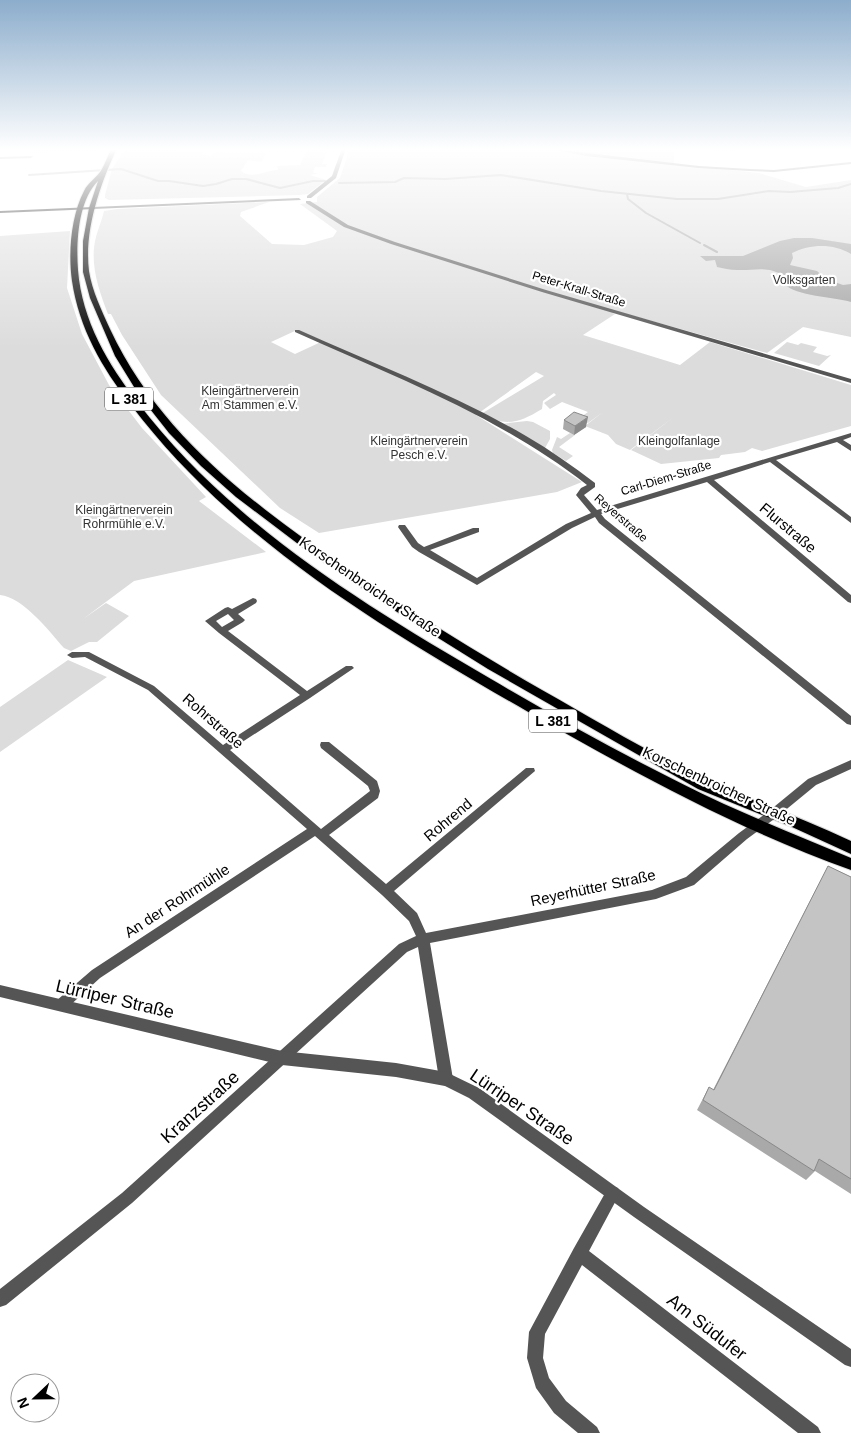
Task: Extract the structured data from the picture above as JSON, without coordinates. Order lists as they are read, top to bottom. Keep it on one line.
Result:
{"streets":{"main road":["L 381","Korschenbroicher Straße"],"street":["Peter-Krall-Straße","Carl-Diem-Straße","Reyerstraße","Flurstraße","Rohrstraße","Rohrend","Reyerhütter Straße","An der Rohrmühle","Lürriper Straße","Kranzstraße","Am Südufer"]},"crossings":[["Carl-Diem-Straße","Reyerstraße"],["Carl-Diem-Straße","Flurstraße"],["Korschenbroicher Straße","Reyerhütter Straße"],["Rohrstraße","Rohrend"],["Rohrstraße","Reyerhütter Straße"],["Rohrstraße","An der Rohrmühle"],["Rohrstraße","Lürriper Straße"],["Rohrstraße","Kranzstraße"],["Reyerhütter Straße","Kranzstraße"],["An der Rohrmühle","Lürriper Straße"],["Lürriper Straße","Kranzstraße"]],"parks":["Volksgarten","Kleingärtnerverein Am Stammen e.V.","Kleingärtnerverein Pesch e.V.","Kleingolfanlage","Kleingärtnerverein Rohrmühle e.V."],"north":"left"}
